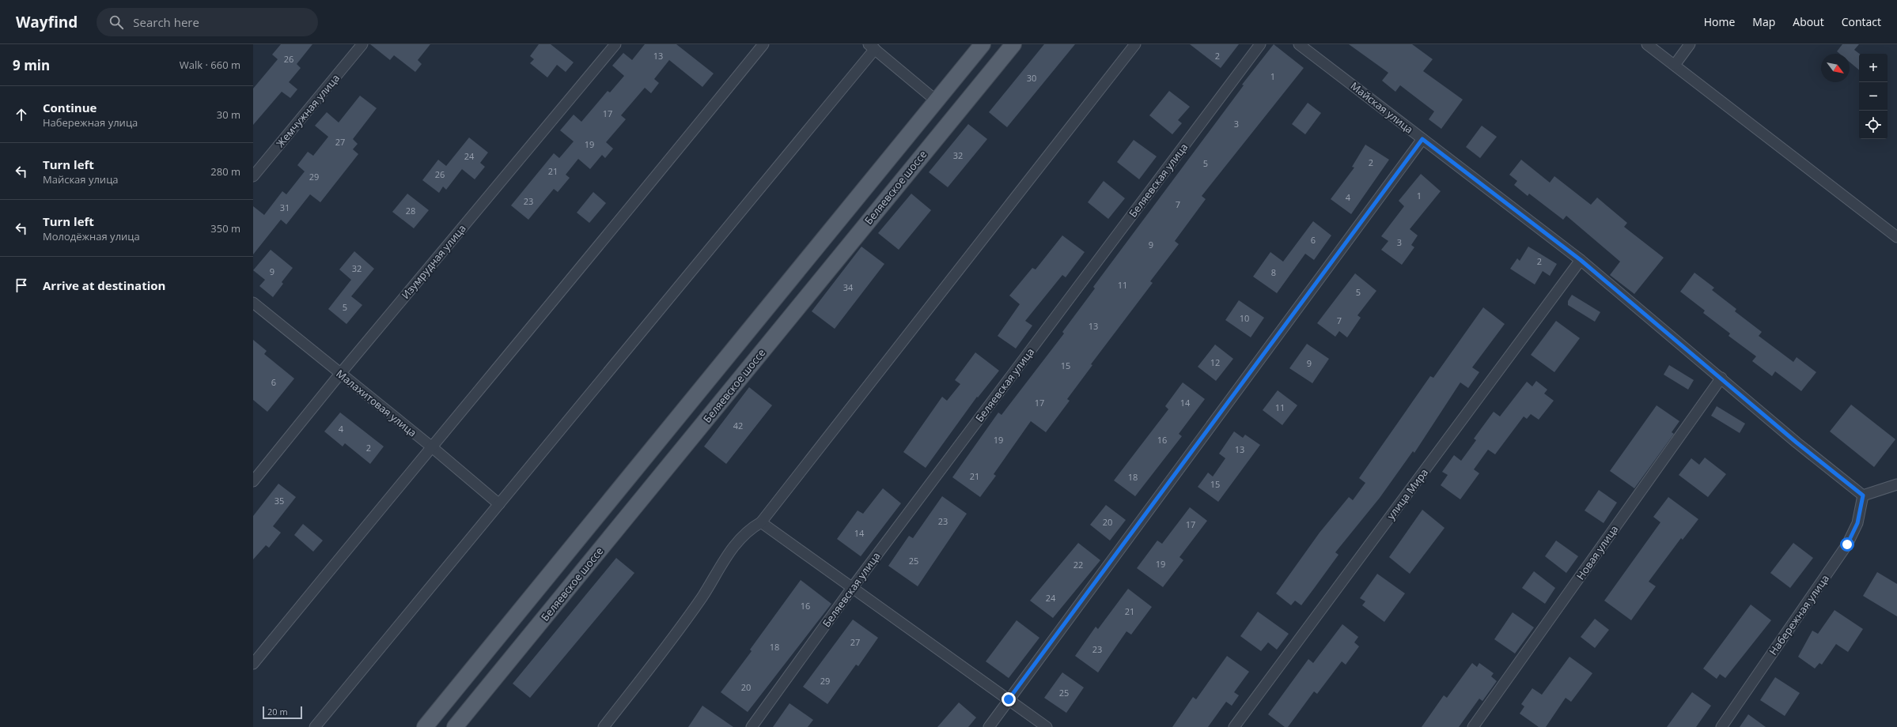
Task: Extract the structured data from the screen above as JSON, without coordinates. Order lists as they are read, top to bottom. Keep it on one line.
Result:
{"streets":{"main road":["Беляевское шоссе"],"street":["Майская улица","Жемчужная улица","Беляевская улица","Изумрудная улица","Малахитовая улица","улица Мира","Новая улица","Набережная улица"]},"crossings":[["Майская улица","улица Мира"],["Майская улица","Новая улица"],["Майская улица","Набережная улица"],["Изумрудная улица","Малахитовая улица"]],"house_numbers":["13","2","26","1","30","17","3","27","19","32","24","2","5","21","26","29","1","4","23","7","31","28","6","3","9","2","32","9","8","11","34","5","5","10","7","13","12","9","15","6","17","14","11","42","4","19","16","2","13","21","18","15","35","23","20","17","14","25","19","22","24","16","21","27","18","23","29","20","25"],"scale_bar":"20 m","north":"bottom right","page":{"header":"Wayfind","search":"Search here","nav":["Home","Map","About","Contact"],"heading":["9 min","Walk · 660 m"],"map_buttons":["+","−"],"list":[["Continue","Набережная улица","30 m"],["Turn left","Майская улица","280 m"],["Turn left","Молодёжная улица","350 m"],"Arrive at destination"],"scale":"20 m"}}
